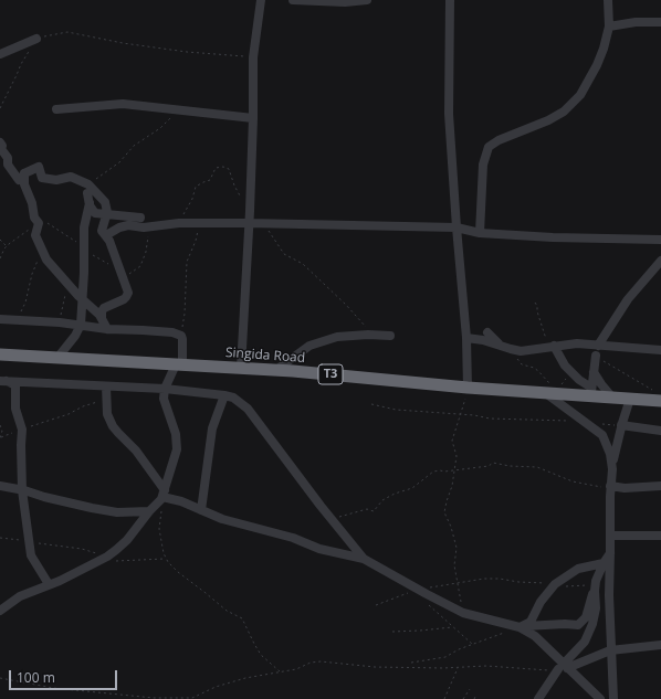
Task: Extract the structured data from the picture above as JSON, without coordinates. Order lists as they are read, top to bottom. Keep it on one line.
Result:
{"streets":{"highway":["Singida Road","T3"]},"scale_bar":"100 m"}
